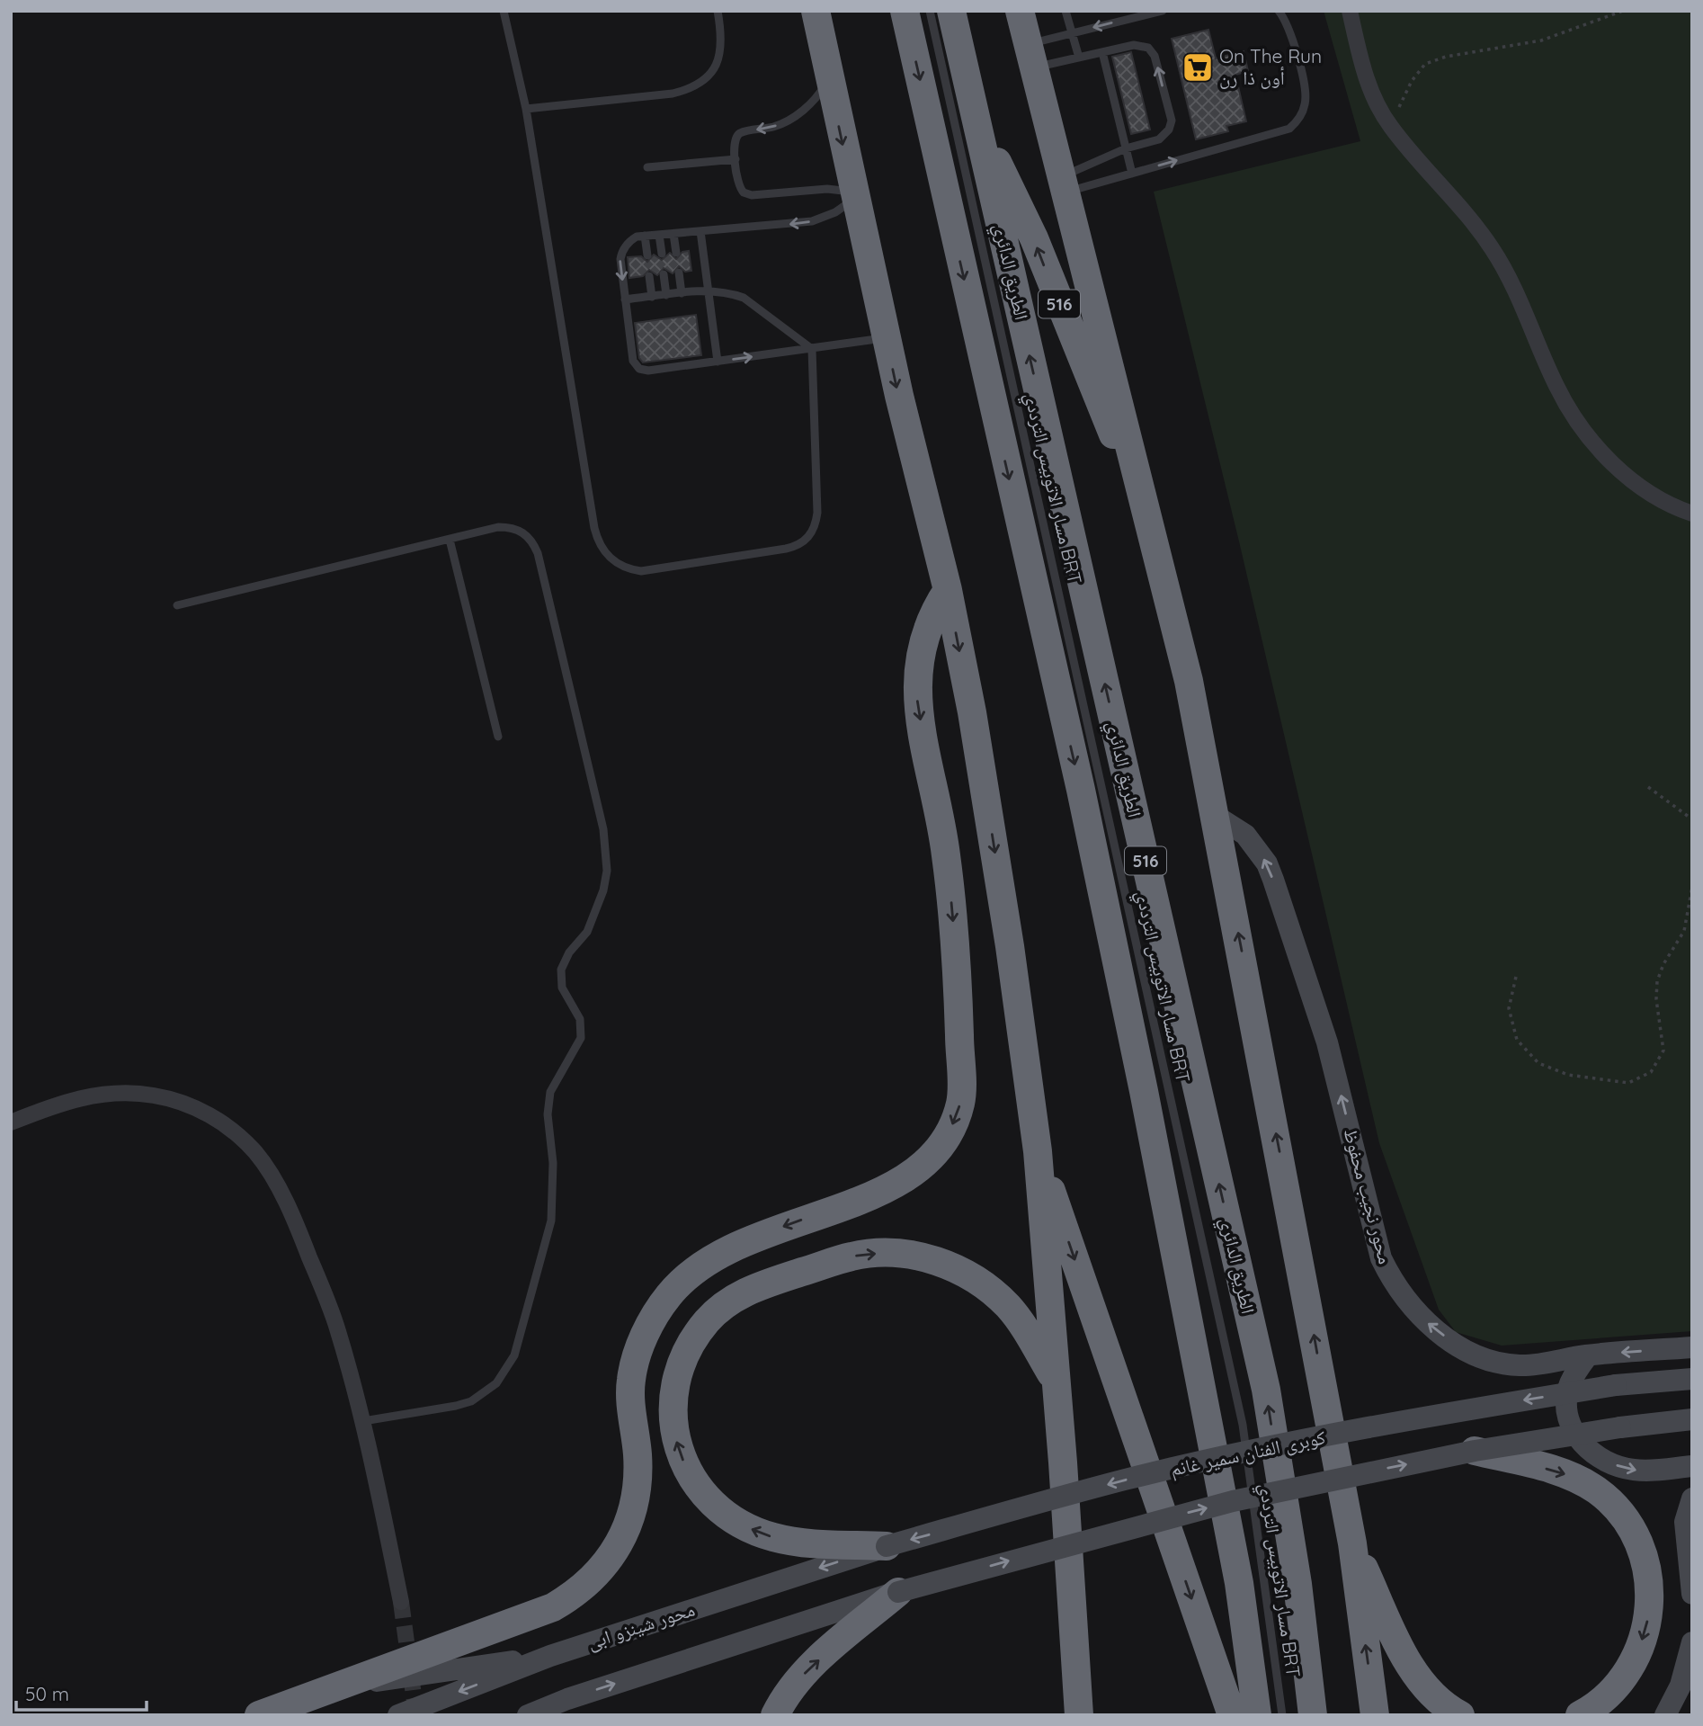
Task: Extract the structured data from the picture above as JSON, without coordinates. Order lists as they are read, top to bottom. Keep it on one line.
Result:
{"streets":{"highway":["الطريق الدائري","516"],"main road":["محور نجيب محفوظ","كوبرى الفنان سمير غانم","محور شينزو ابى"],"lane":["مسار الاتوبيس الترددي BRT"]},"crossings":[["الطريق الدائري","516"],["516","محور نجيب محفوظ"],["كوبرى الفنان سمير غانم","محور شينزو ابى"]],"one_way":["محور نجيب محفوظ"],"places":{"supermarket":["On The Run أون ذا رن"]},"scale_bar":"50 m"}
